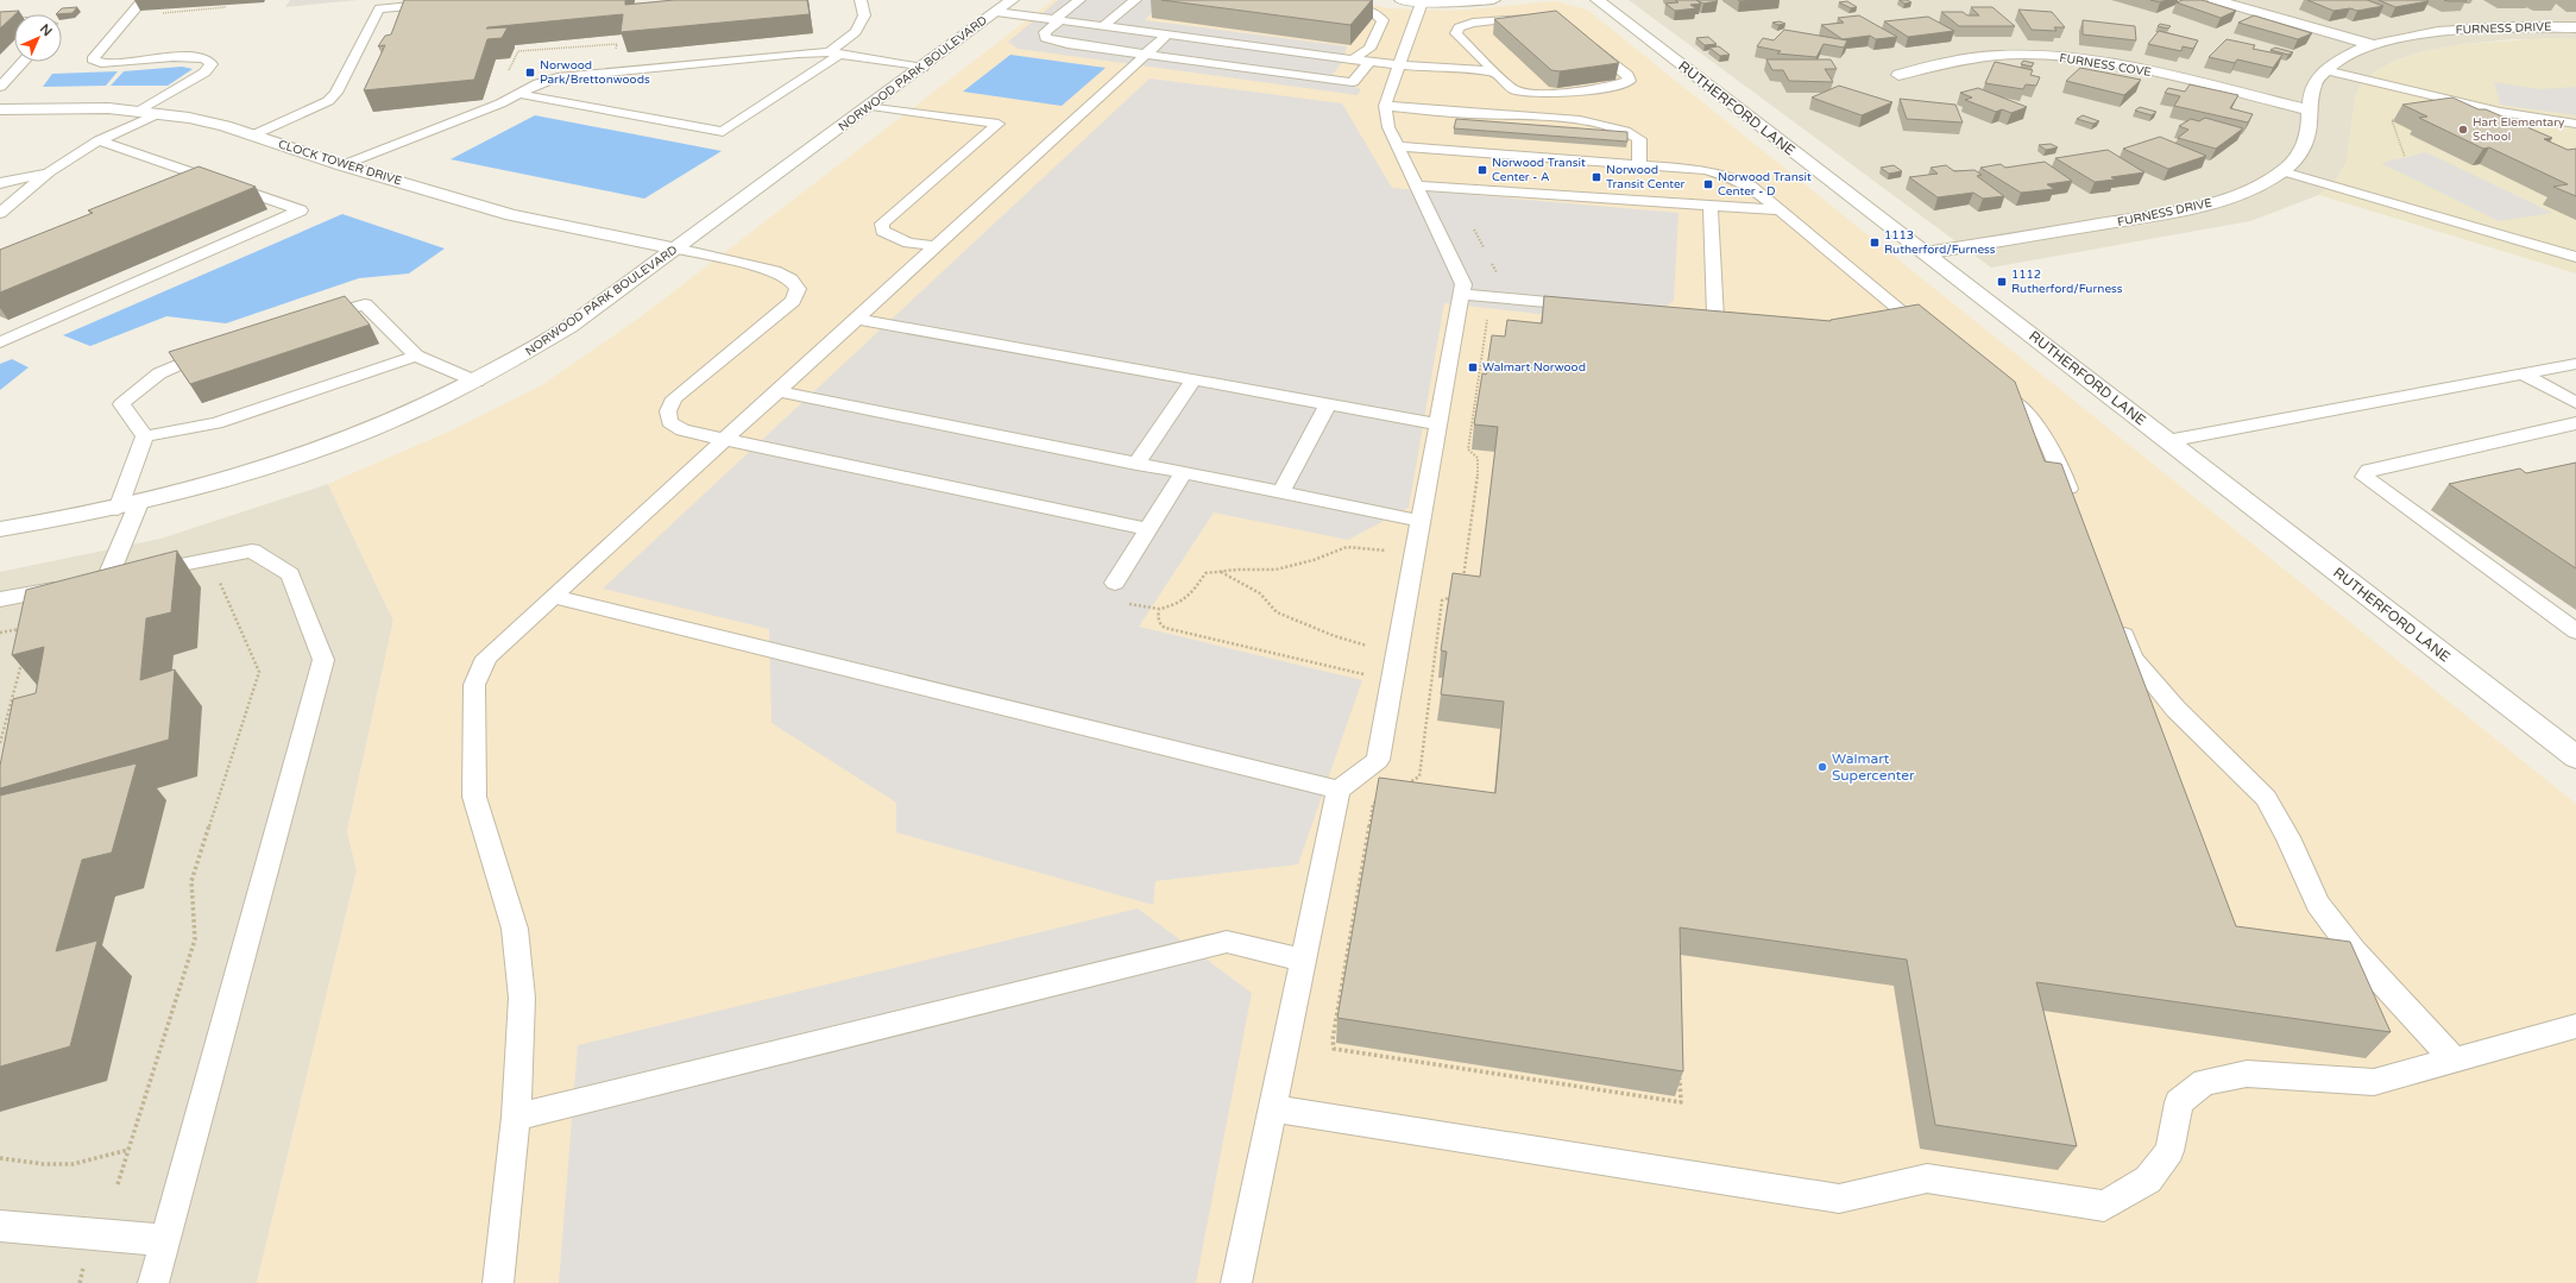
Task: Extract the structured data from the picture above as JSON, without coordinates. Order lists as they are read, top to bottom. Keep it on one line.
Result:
{"streets":{"street":["FURNESS DRIVE","FURNESS COVE","NORWOOD PARK BOULEVARD","RUTHERFORD LANE","CLOCK TOWER DRIVE"]},"crossings":[["FURNESS DRIVE","FURNESS COVE"],["FURNESS DRIVE","RUTHERFORD LANE"],["NORWOOD PARK BOULEVARD","CLOCK TOWER DRIVE"]],"places":{"transit":["Norwood Park/Brettonwoods","Norwood Transit Center - A","Norwood Transit Center","Norwood Transit Center - D","1113 Rutherford/Furness","1112 Rutherford/Furness","Walmart Norwood"],"other":["Hart Elementary School","Walmart Supercenter"]},"north":"top right"}
